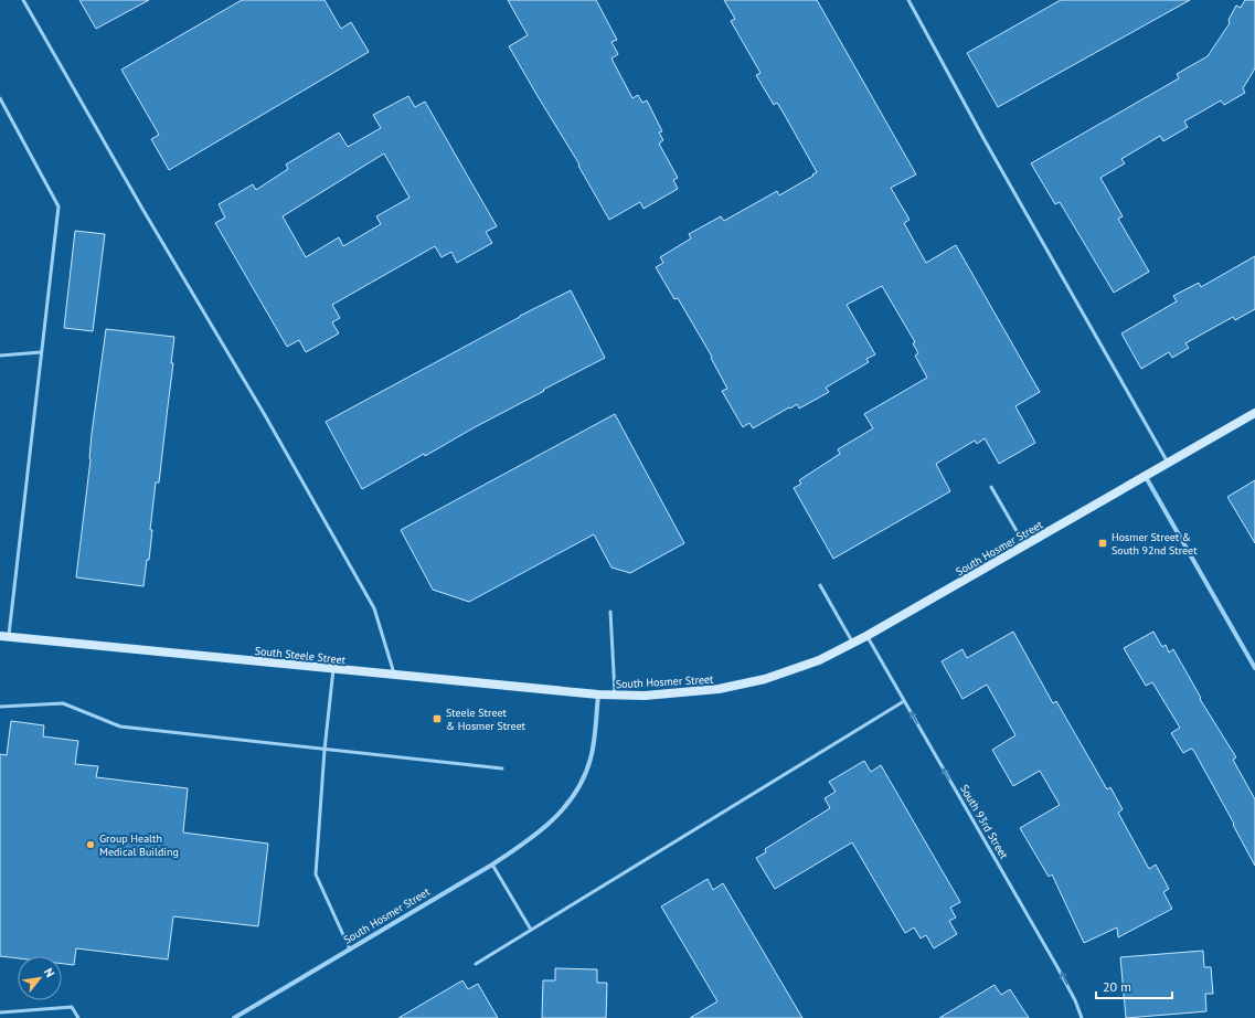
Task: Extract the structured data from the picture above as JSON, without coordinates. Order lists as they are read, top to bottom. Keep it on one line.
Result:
{"streets":{"main road":["South Hosmer Street","South Steele Street"],"lane":["South 93rd Street"]},"crossings":[["South Hosmer Street","South Steele Street"],["South Hosmer Street","South 93rd Street"]],"one_way":["South 93rd Street"],"places":{"transit":["Hosmer Street & South 92nd Street","Steele Street & Hosmer Street"],"other":["Group Health Medical Building"]},"scale_bar":"20 m","north":"top right"}
